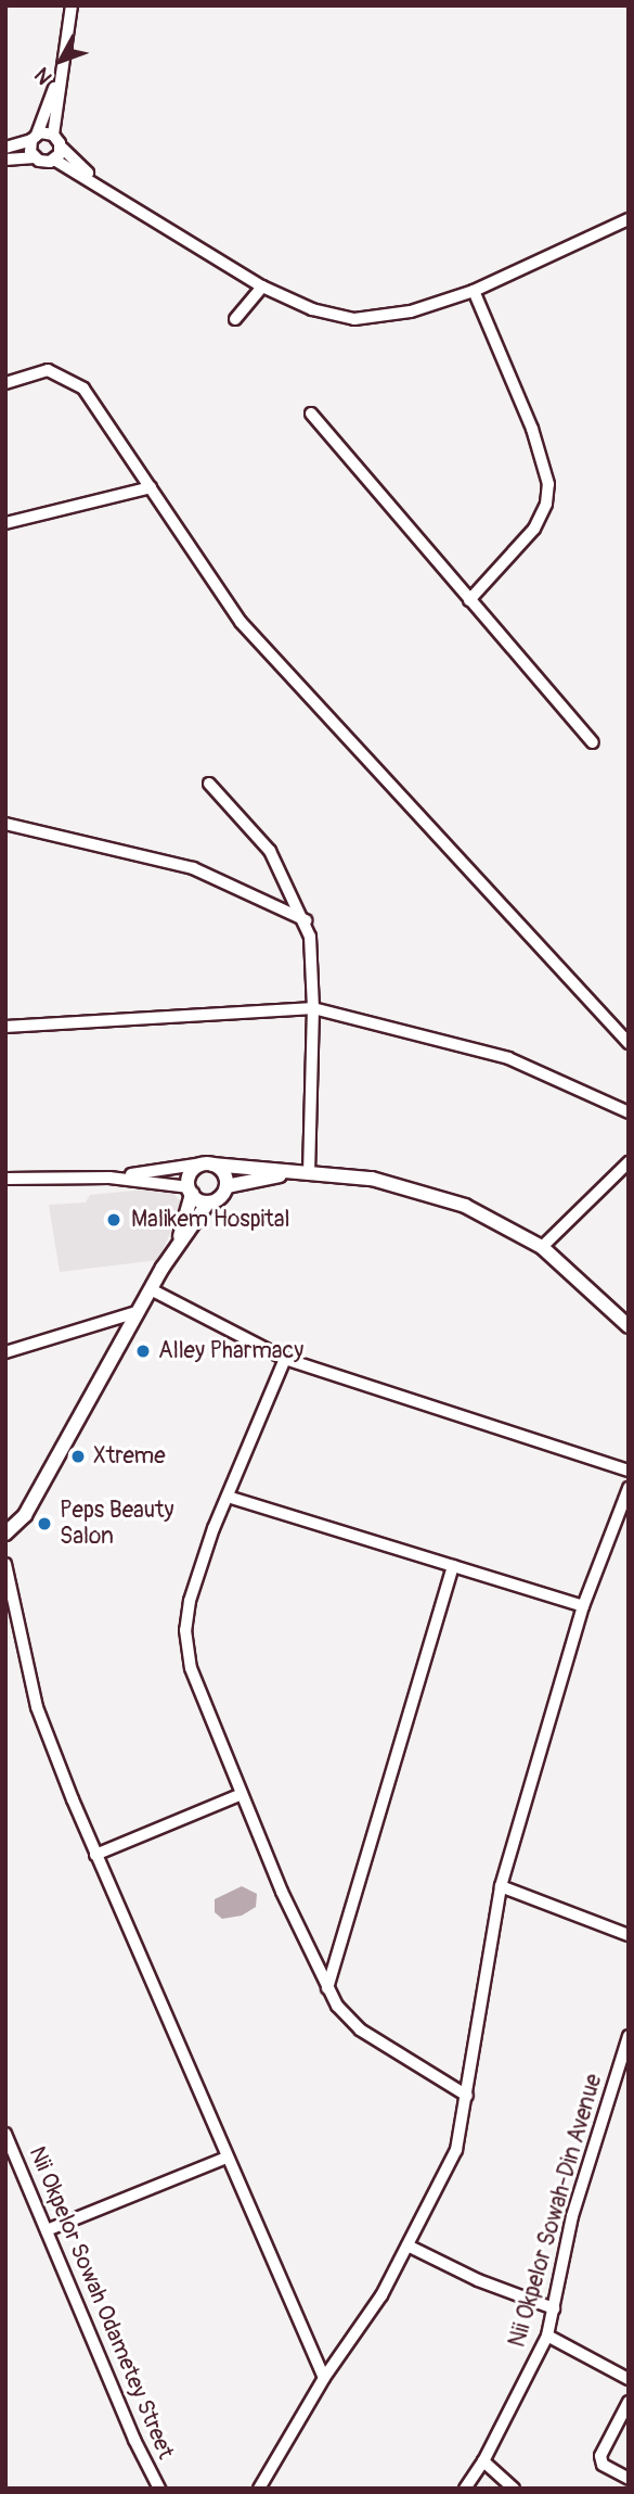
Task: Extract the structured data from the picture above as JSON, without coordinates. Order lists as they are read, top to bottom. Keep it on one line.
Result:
{"streets":{"street":["Nii Okpelor Sowah-Din Avenue","Nii Okpelor Sowah Odametey Street"]},"places":["Malikem Hospital","Alley Pharmacy","Xtreme","Peps Beauty Salon"],"north":"bottom left"}
